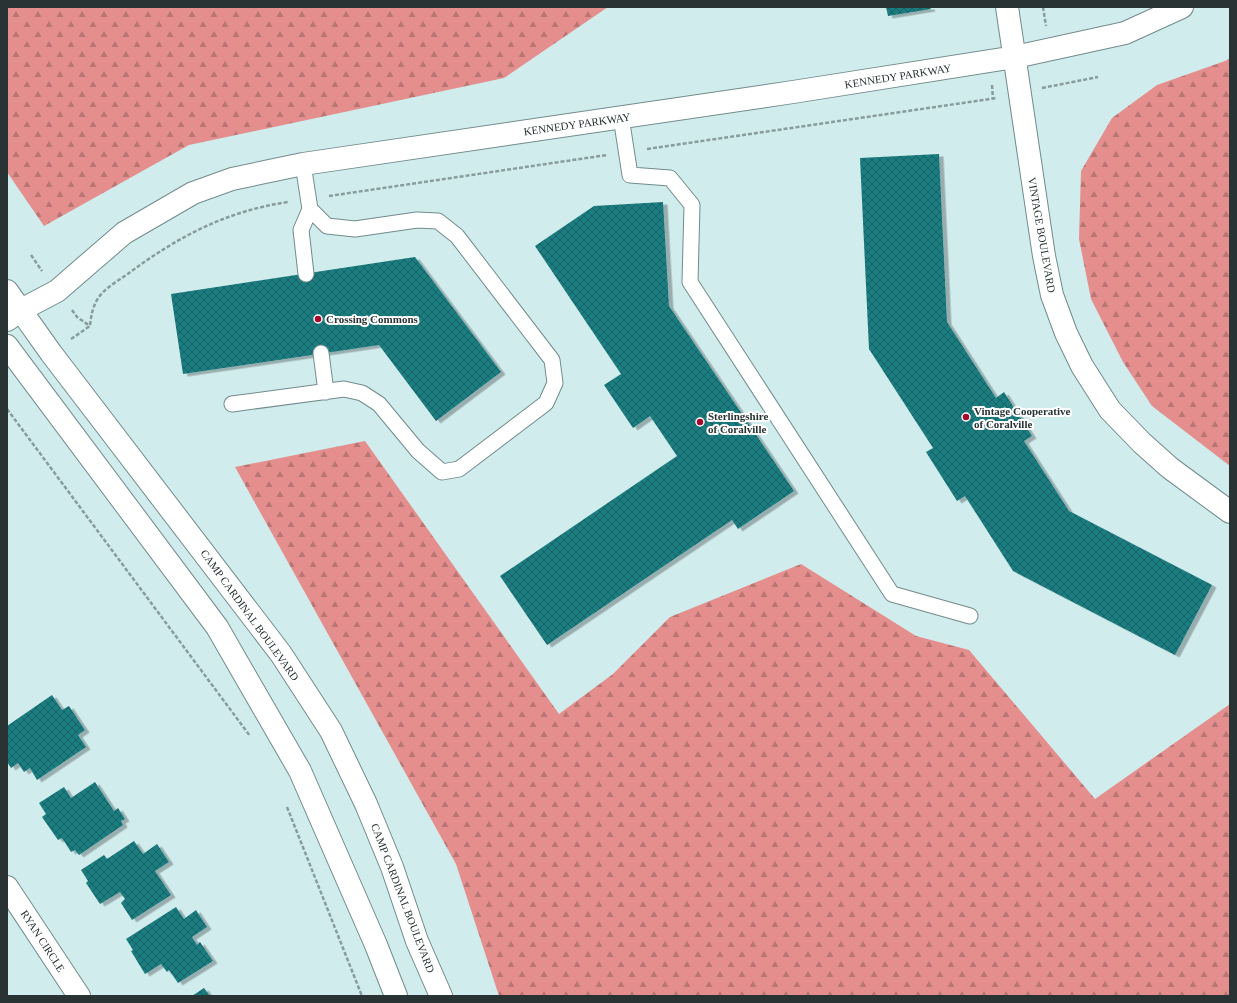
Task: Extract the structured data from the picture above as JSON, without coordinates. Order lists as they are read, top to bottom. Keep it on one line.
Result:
{"streets":{"street":["KENNEDY PARKWAY","VINTAGE BOULEVARD","CAMP CARDINAL BOULEVARD","RYAN CIRCLE"]},"crossings":[["KENNEDY PARKWAY","VINTAGE BOULEVARD"],["KENNEDY PARKWAY","CAMP CARDINAL BOULEVARD"]],"places":["Crossing Commons","Vintage Cooperative of Coralville","Sterlingshire of Coralville"]}
